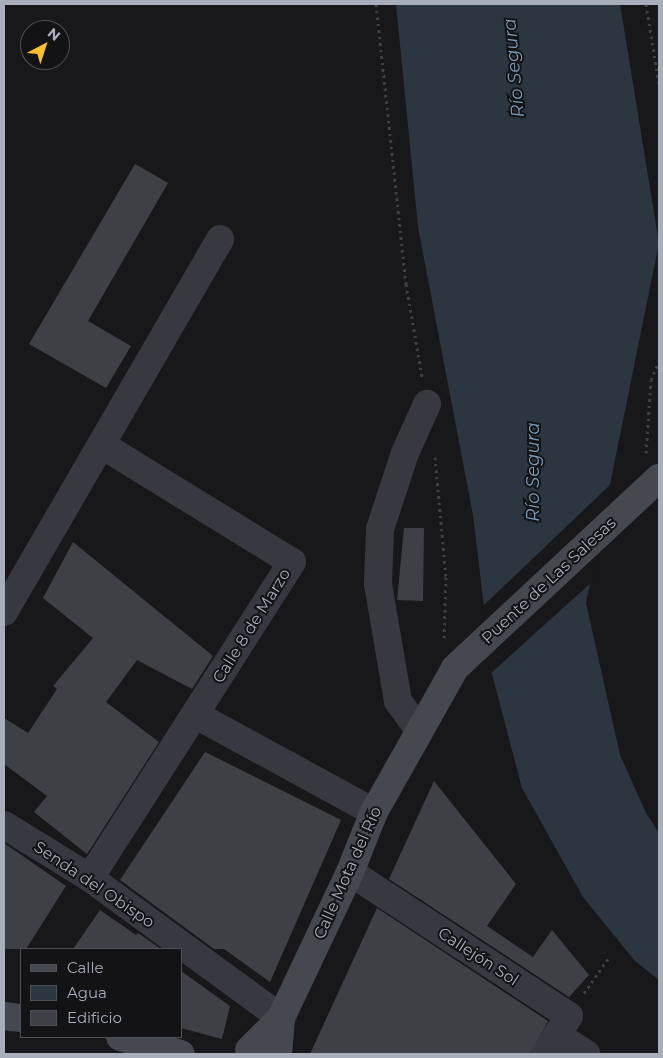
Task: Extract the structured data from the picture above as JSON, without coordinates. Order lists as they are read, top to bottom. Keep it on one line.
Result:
{"streets":{"street":["Puente de Las Salesas","Calle 8 de Marzo","Calle Mota del Río","Senda del Obispo","Callejón Sol"]},"crossings":[["Puente de Las Salesas","Calle Mota del Río"],["Calle 8 de Marzo","Senda del Obispo"],["Calle Mota del Río","Senda del Obispo"],["Calle Mota del Río","Callejón Sol"]],"water":["Río Segura"],"legend":["Calle","Agua","Edificio"],"north":"top right"}
